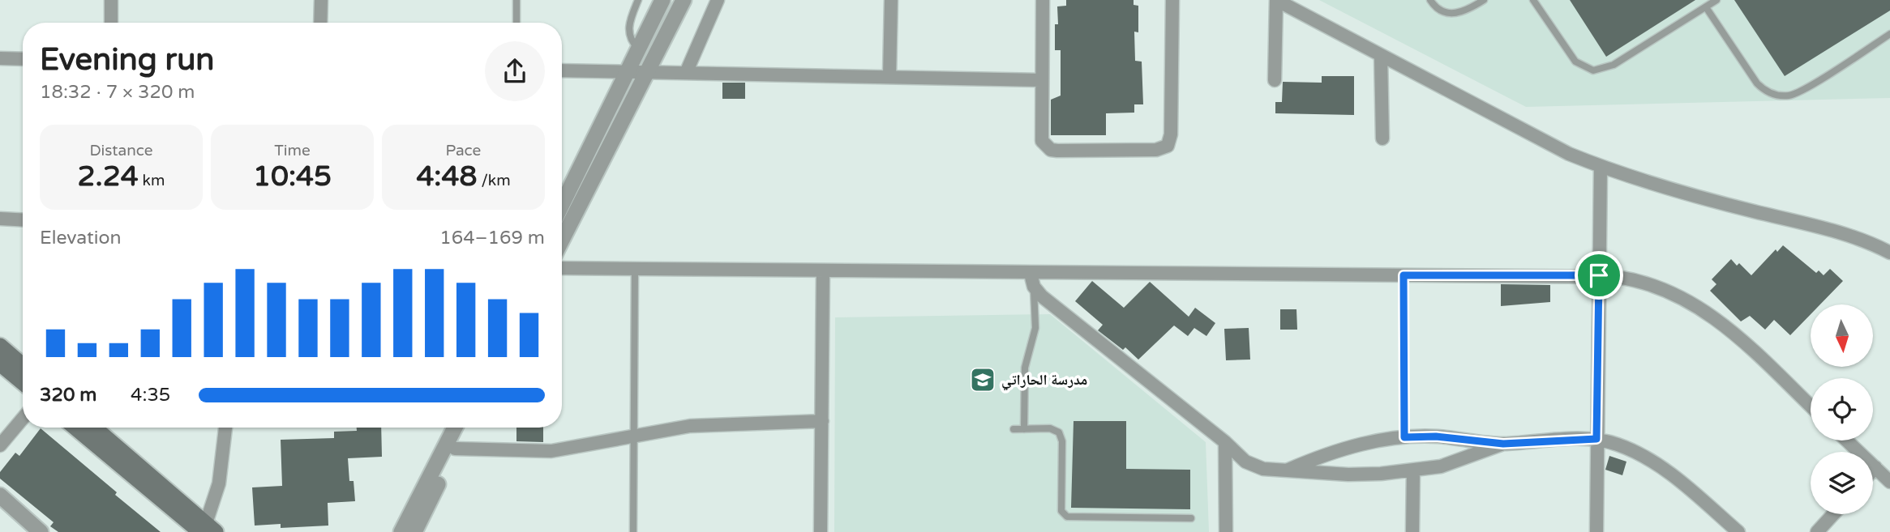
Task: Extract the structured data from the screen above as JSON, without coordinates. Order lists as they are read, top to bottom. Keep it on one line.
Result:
{"places":{"school or university":["مدرسة الحاراتي"]},"north":"bottom","page":{"heading":["Evening run","18:32 · 7 × 320 m"],"stats":[["Distance","2.24 km"],["Time","10:45"],["Pace","4:48 /km"]],"chart":["Elevation","164–169 m"],"list":[{"name":"320 m","note":"4:35"}]}}
